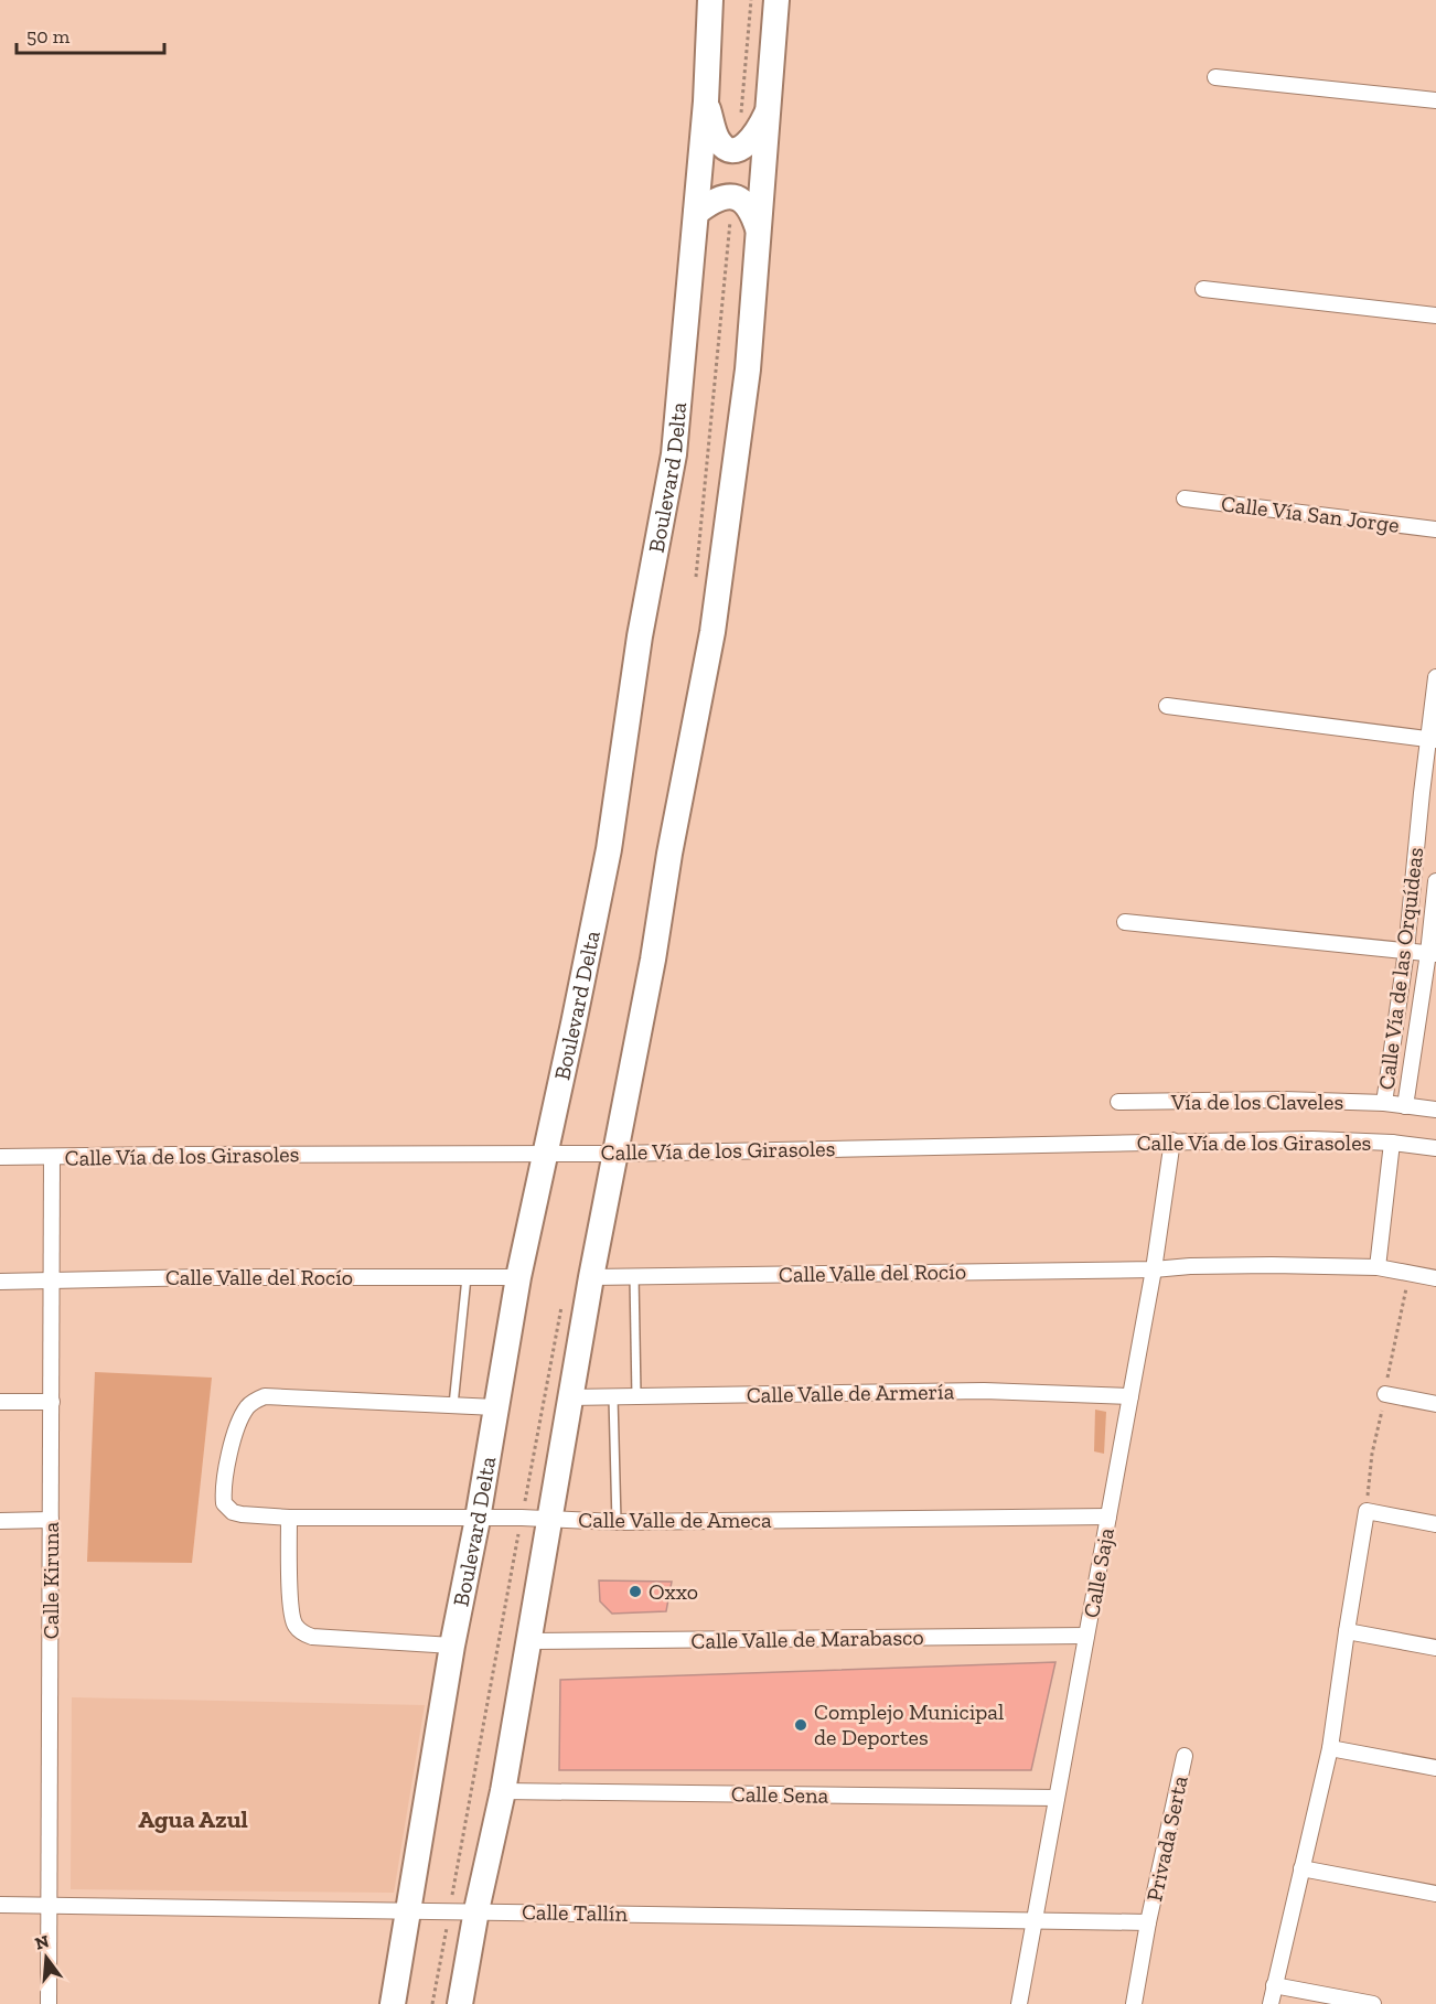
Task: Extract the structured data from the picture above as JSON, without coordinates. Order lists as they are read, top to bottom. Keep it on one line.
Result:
{"streets":{"main road":["Boulevard Delta"],"street":["Calle Vía San Jorge","Calle Vía de las Orquídeas","Vía de los Claveles","Calle Vía de los Girasoles","Calle Valle del Rocío","Calle Valle de Armería","Calle Valle de Ameca","Calle Saja","Calle Kiruna","Calle Valle de Marabasco","Calle Sena","Privada Serta","Calle Tallín"]},"crossings":[["Boulevard Delta","Calle Vía de los Girasoles"],["Boulevard Delta","Calle Valle del Rocío"],["Boulevard Delta","Calle Valle de Ameca"],["Boulevard Delta","Calle Tallín"],["Calle Vía de las Orquídeas","Vía de los Claveles"],["Calle Vía de los Girasoles","Calle Saja"],["Calle Vía de los Girasoles","Calle Kiruna"],["Calle Valle del Rocío","Calle Saja"],["Calle Valle del Rocío","Calle Kiruna"],["Calle Valle de Armería","Calle Saja"],["Calle Valle de Ameca","Calle Saja"],["Calle Saja","Calle Valle de Marabasco"],["Calle Saja","Calle Sena"],["Calle Saja","Calle Tallín"],["Calle Kiruna","Calle Tallín"],["Privada Serta","Calle Tallín"]],"districts":["Agua Azul"],"places":["Oxxo","Complejo Municipal de Deportes"],"scale_bar":"50 m","north":"top"}
